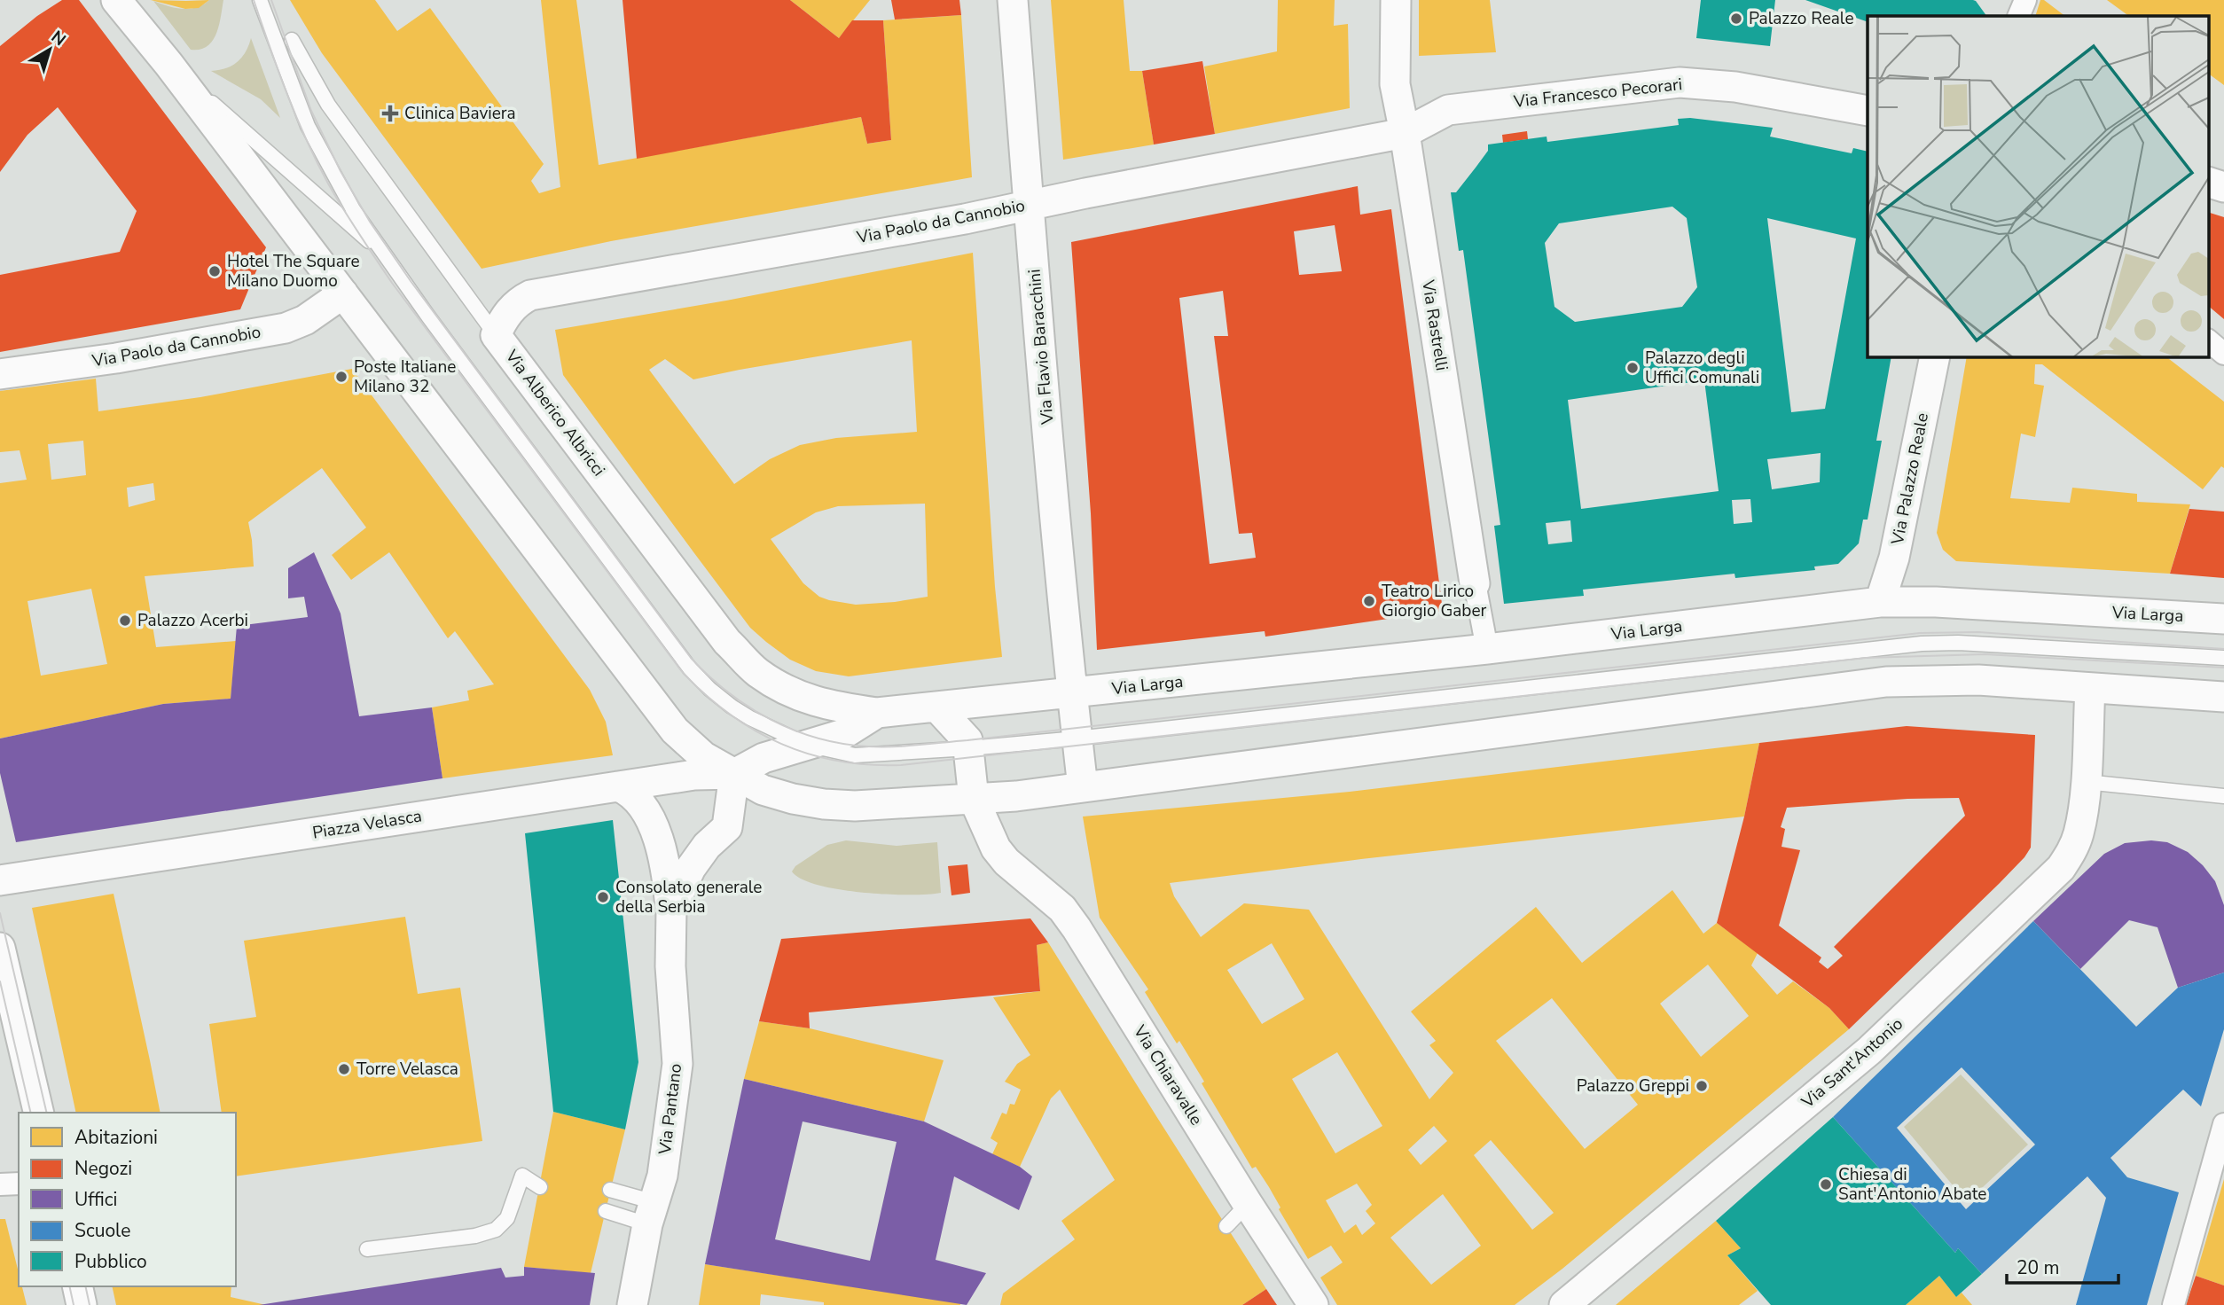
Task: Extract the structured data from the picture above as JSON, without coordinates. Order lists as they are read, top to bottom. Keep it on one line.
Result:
{"streets":{"street":["Via Francesco Pecorari","Via Paolo da Cannobio","Via Rastrelli","Via Flavio Baracchini","Via Alberico Albricci","Via Palazzo Reale","Via Larga","Piazza Velasca","Via Sant'Antonio","Via Chiaravalle","Via Pantano"]},"crossings":[["Via Francesco Pecorari","Via Paolo da Cannobio"],["Via Francesco Pecorari","Via Rastrelli"],["Via Paolo da Cannobio","Via Rastrelli"],["Via Paolo da Cannobio","Via Flavio Baracchini"],["Via Paolo da Cannobio","Via Alberico Albricci"],["Via Rastrelli","Via Larga"],["Via Flavio Baracchini","Via Larga"],["Via Alberico Albricci","Via Larga"],["Via Palazzo Reale","Via Larga"],["Via Larga","Piazza Velasca"],["Via Larga","Via Pantano"],["Piazza Velasca","Via Pantano"]],"places":{"other":["Palazzo Reale","Hotel The Square Milano Duomo","Palazzo degli Uffici Comunali","Poste Italiane Milano 32","Teatro Lirico Giorgio Gaber","Palazzo Acerbi","Consolato generale della Serbia","Torre Velasca","Palazzo Greppi","Chiesa di Sant'Antonio Abate"],"health":["Clinica Baviera"]},"legend":["Abitazioni","Negozi","Uffici","Scuole","Pubblico"],"scale_bar":"20 m","north":"top right"}
